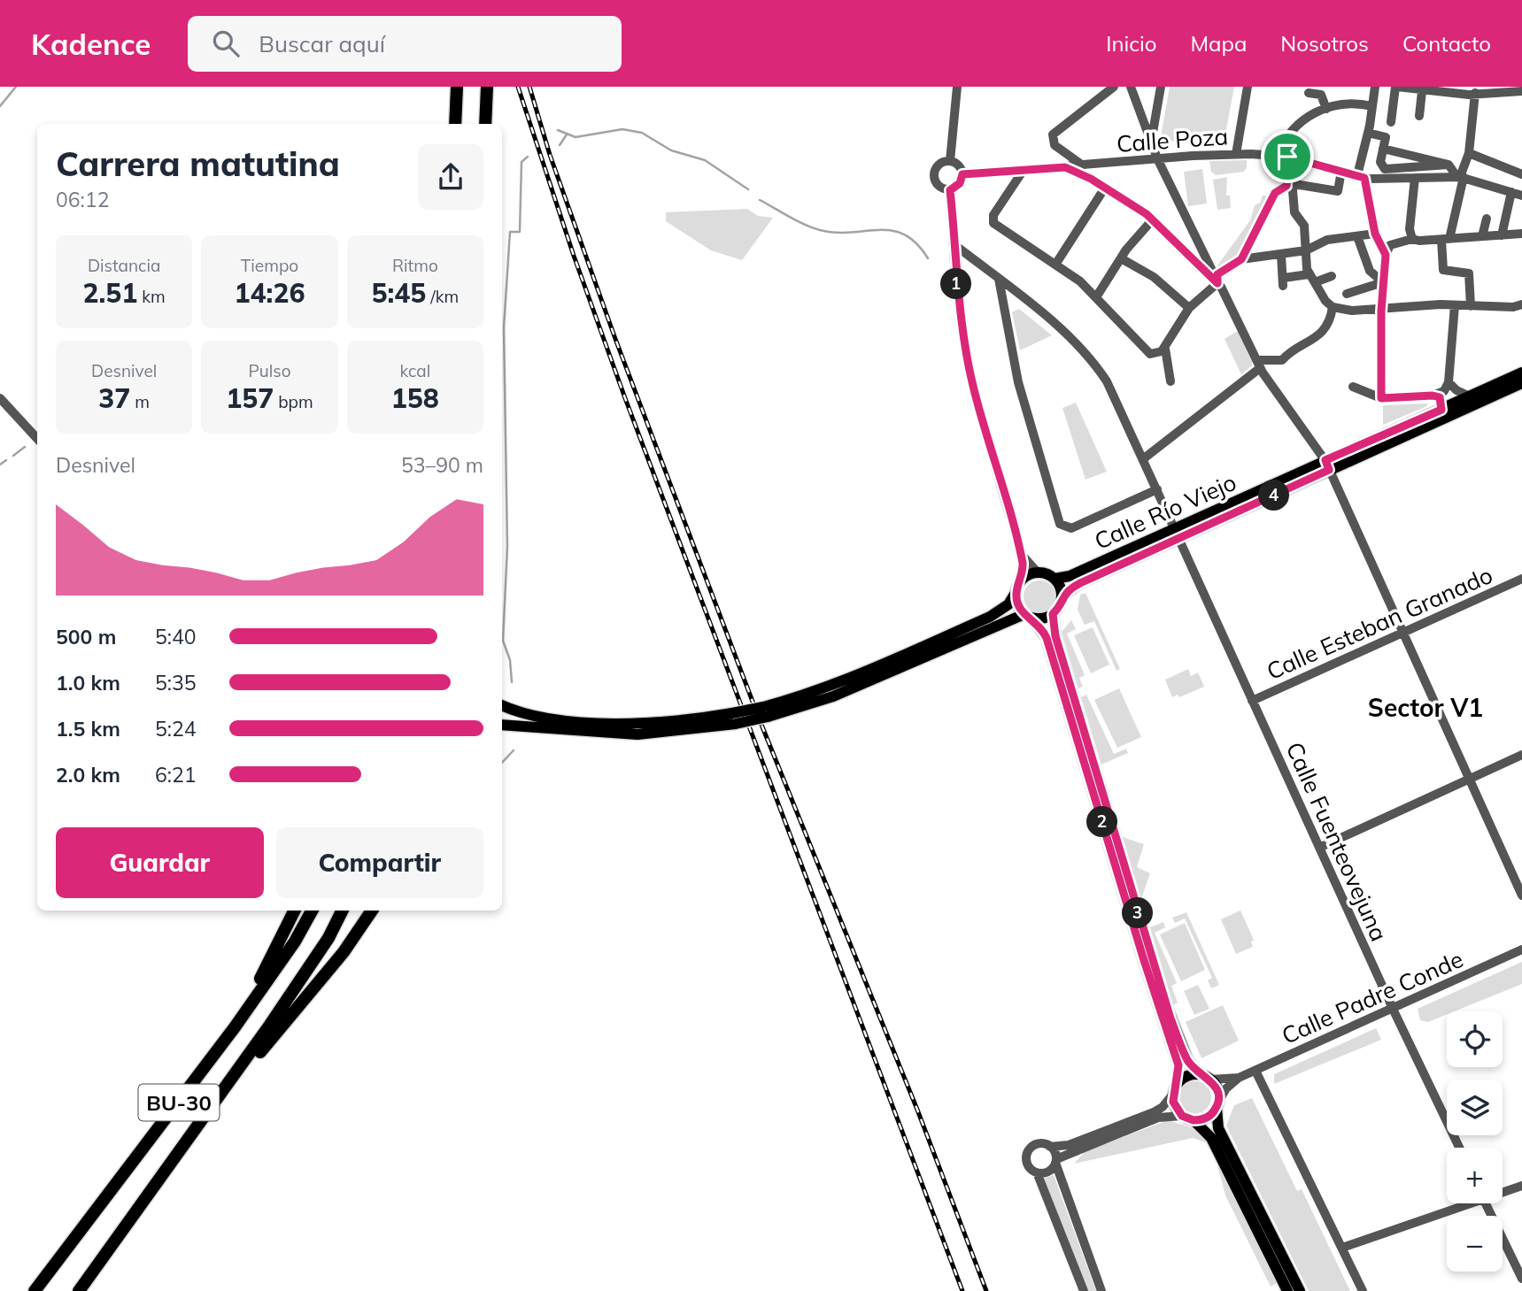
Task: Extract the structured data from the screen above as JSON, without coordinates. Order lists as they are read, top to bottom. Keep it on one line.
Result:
{"streets":{"highway":["BU-30"],"main road":["Calle Río Viejo"],"street":["Calle Poza","Calle Esteban Granado","Calle Fuenteovejuna","Calle Padre Conde"]},"crossings":[["Calle Río Viejo","Calle Fuenteovejuna"],["Calle Esteban Granado","Calle Fuenteovejuna"],["Calle Fuenteovejuna","Calle Padre Conde"]],"districts":["Sector V1"],"page":{"header":"Kadence","search":"Buscar aquí","nav":["Inicio","Mapa","Nosotros","Contacto"],"heading":["Carrera matutina","06:12"],"stats":[["Distancia","2.51 km"],["Tiempo","14:26"],["Ritmo","5:45 /km"],["Desnivel","37 m"],["Pulso","157 bpm"],["kcal","158"]],"pins":["1","4","2","3"],"chart":["Desnivel","53–90 m"],"list":[{"name":"500 m","note":"5:40"},{"name":"1.0 km","note":"5:35"},{"name":"1.5 km","note":"5:24"},{"name":"2.0 km","note":"6:21"}],"buttons":["Guardar","Compartir"],"map_buttons":["+","−"]}}
